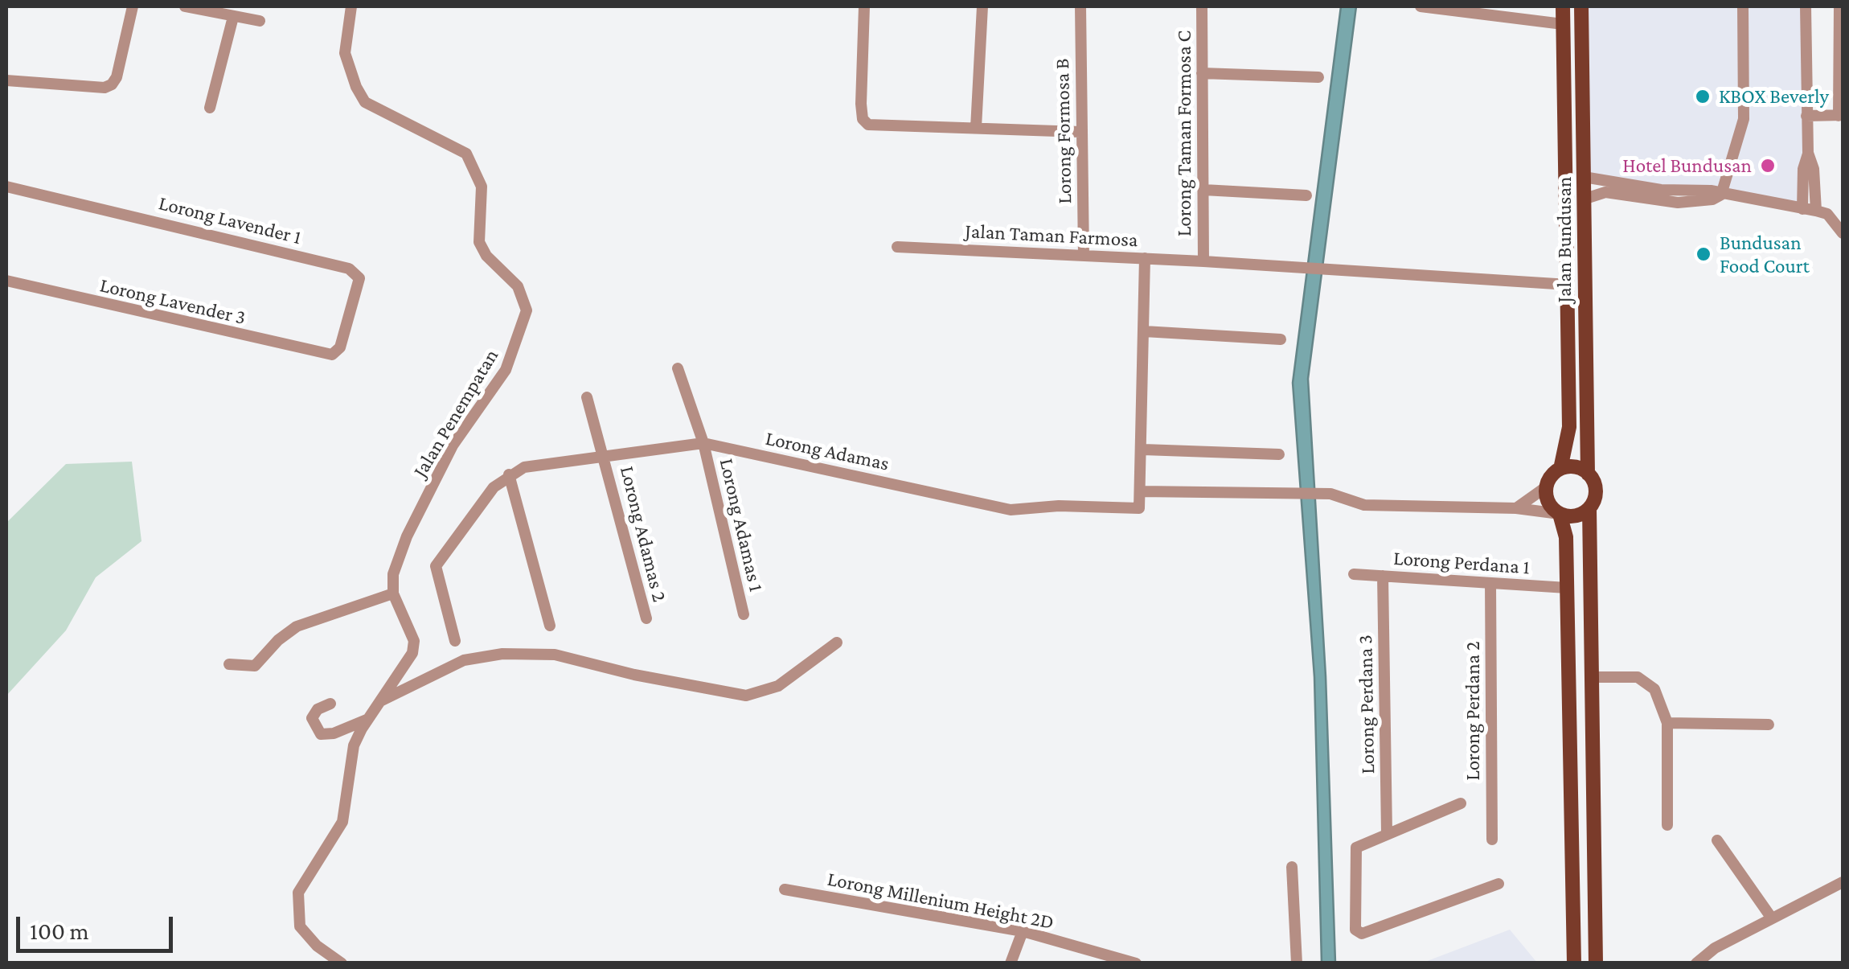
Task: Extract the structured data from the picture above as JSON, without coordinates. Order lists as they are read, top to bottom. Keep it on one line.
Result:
{"streets":{"main road":["Jalan Bundusan"],"street":["Lorong Formosa B","Lorong Taman Formosa C","Lorong Lavender 1","Jalan Taman Farmosa","Lorong Lavender 3","Jalan Penempatan","Lorong Adamas","Lorong Adamas 1","Lorong Adamas 2","Lorong Perdana 1","Lorong Perdana 3","Lorong Perdana 2","Lorong Millenium Height 2D"]},"crossings":[["Lorong Formosa B","Jalan Taman Farmosa"],["Lorong Taman Formosa C","Jalan Taman Farmosa"],["Lorong Lavender 1","Lorong Lavender 3"],["Jalan Taman Farmosa","Jalan Bundusan"],["Lorong Adamas","Lorong Adamas 1"],["Lorong Adamas","Lorong Adamas 2"],["Lorong Perdana 1","Lorong Perdana 3"],["Lorong Perdana 1","Lorong Perdana 2"]],"places":["KBOX Beverly","Hotel Bundusan","Bundusan Food Court"],"scale_bar":"100 m"}
